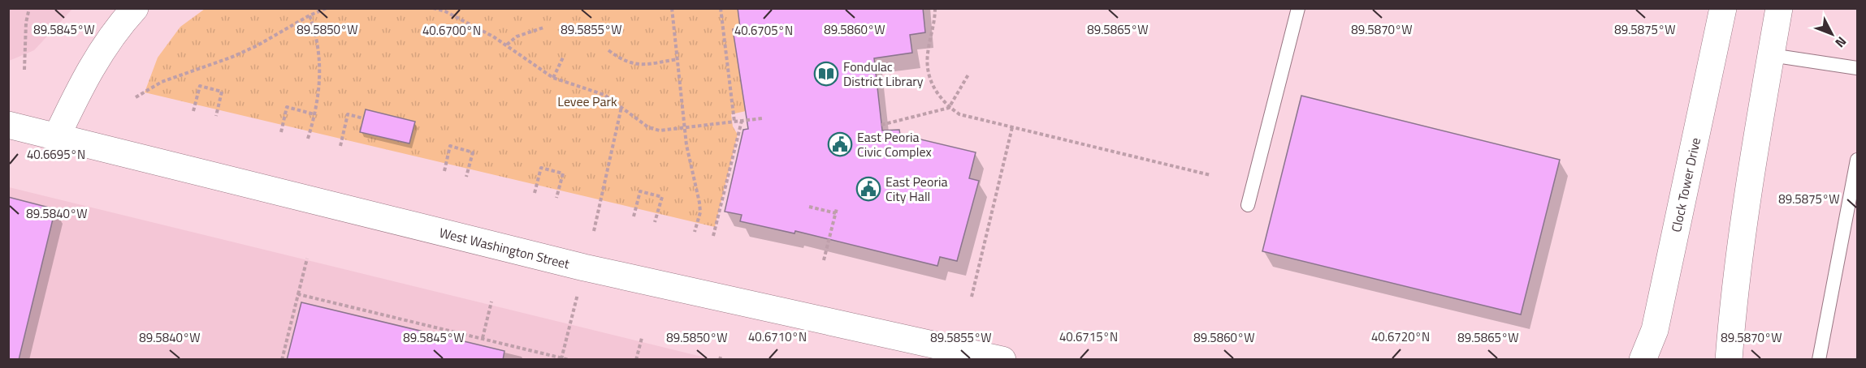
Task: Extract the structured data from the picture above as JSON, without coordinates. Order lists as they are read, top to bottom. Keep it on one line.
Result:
{"streets":{"street":["Clock Tower Drive","West Washington Street"]},"parks":["Levee Park"],"places":{"library":["Fondulac District Library"],"public building":["East Peoria Civic Complex","East Peoria City Hall"]},"north":"bottom right","coordinates":["89.5845°W","89.5850°W","89.5855°W","89.5865°W","89.5870°W","89.5875°W","89.5860°W","40.6700°N","40.6705°N","40.6695°N","89.5840°W","40.6710°N","40.6715°N","40.6720°N"]}
